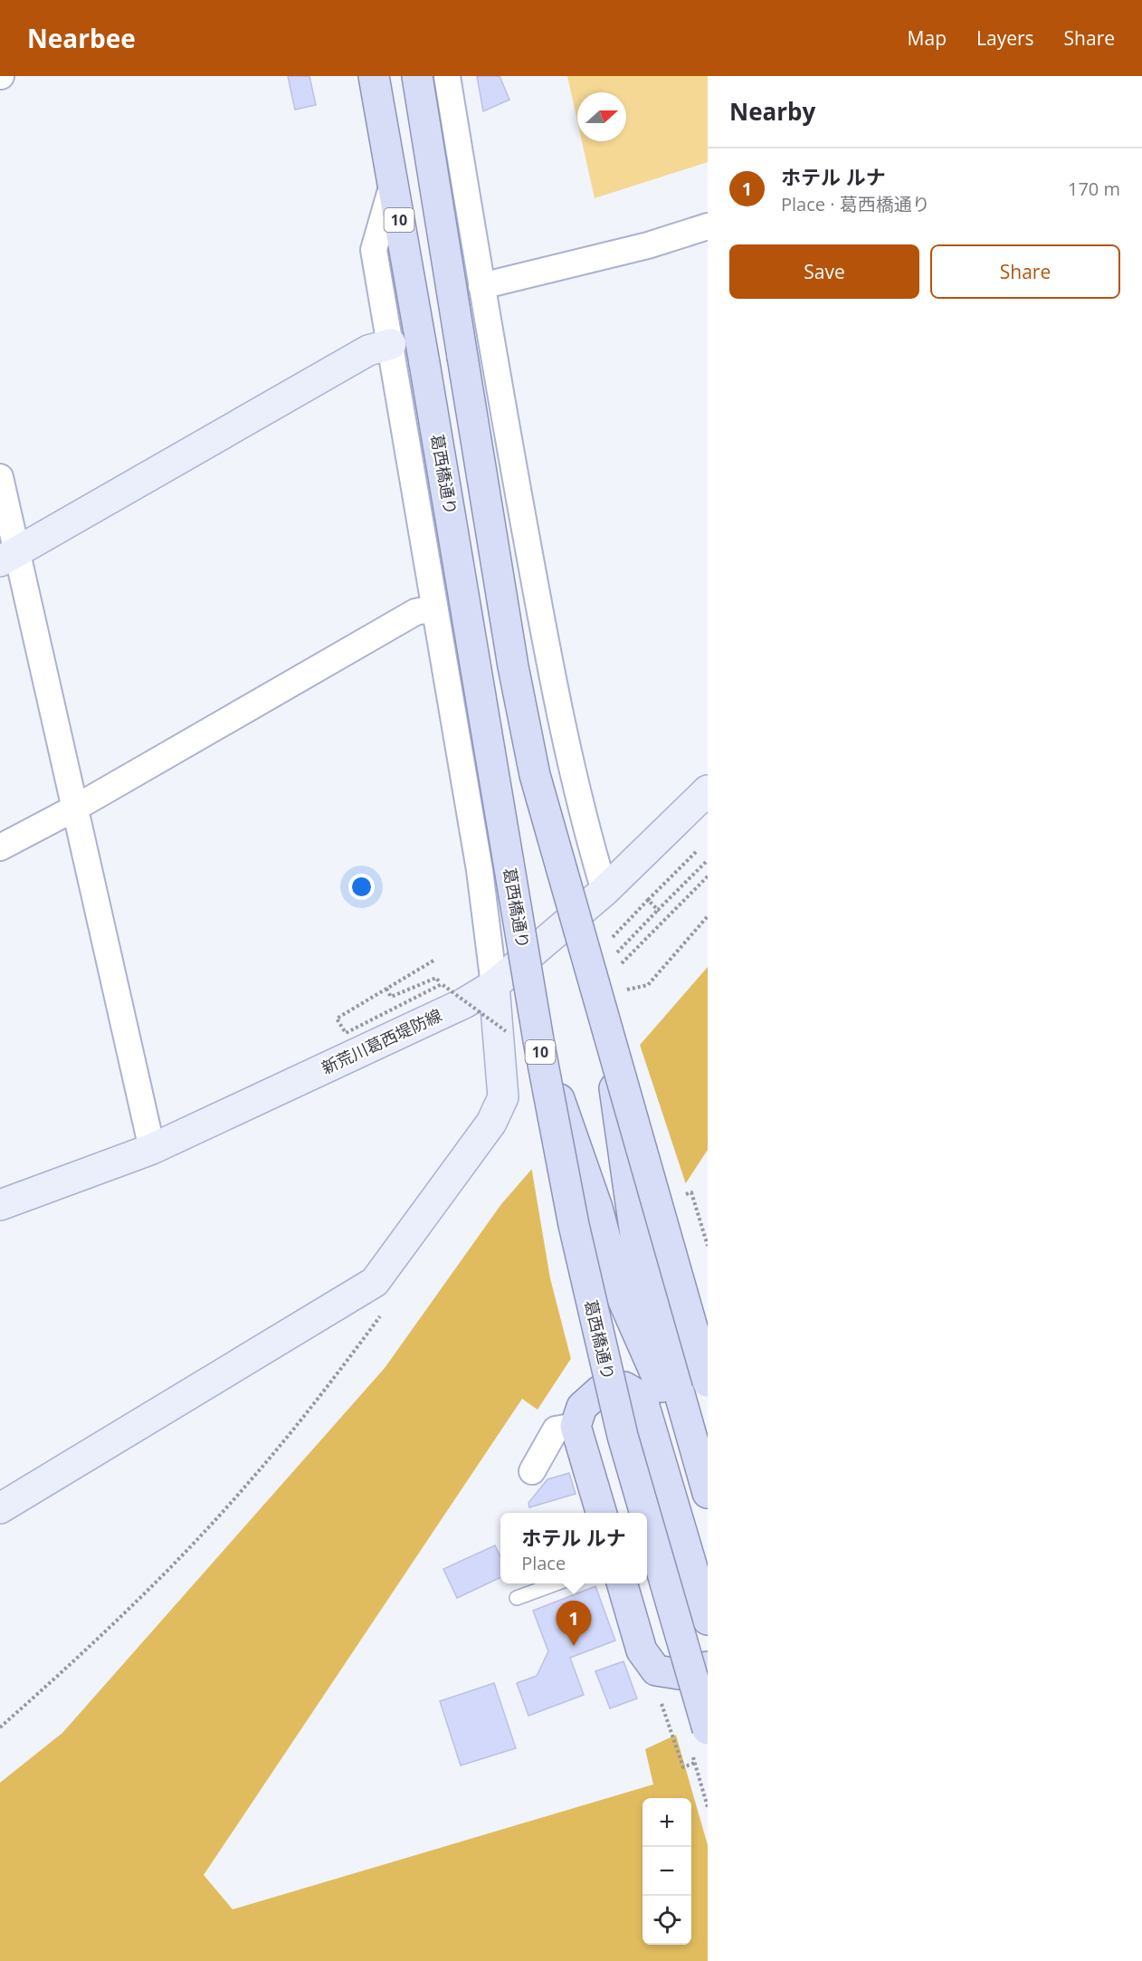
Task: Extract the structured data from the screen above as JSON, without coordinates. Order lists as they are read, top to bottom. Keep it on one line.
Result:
{"streets":{"main road":["10","葛西橋通り"],"street":["新荒川葛西堤防線"]},"north":"right","page":{"header":"Nearbee","nav":["Map","Layers","Share"],"heading":"Nearby","list":[{"mark":"1","name":"ホテル ルナ","note":"Place · 葛西橋通り","value":"170 m"}],"buttons":["Save","Share"],"popup":["ホテル ルナ","Place"],"pins":"1","map_buttons":["+","−"]}}
